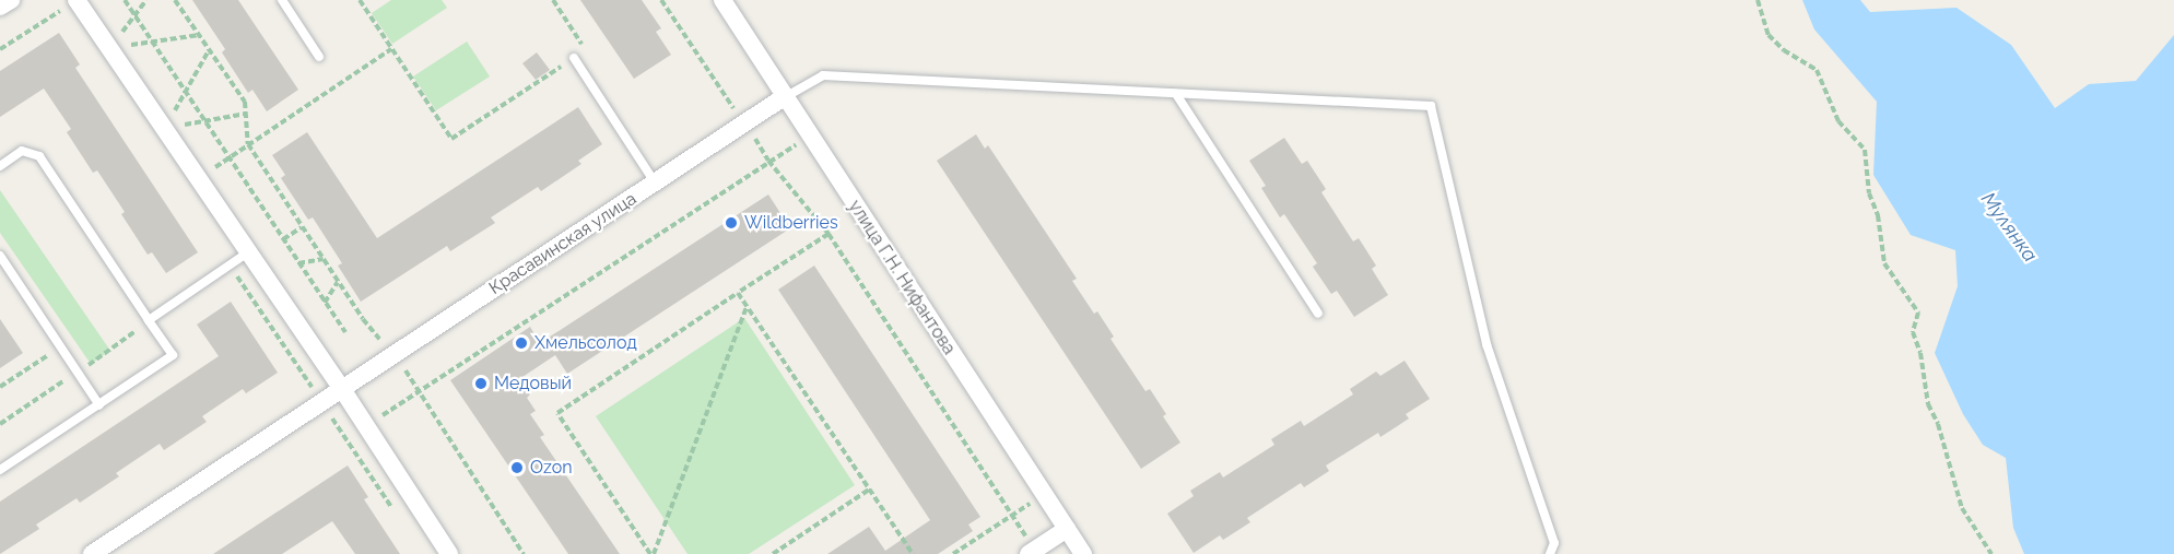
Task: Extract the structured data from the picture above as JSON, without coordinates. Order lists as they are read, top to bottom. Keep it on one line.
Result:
{"streets":{"street":["Красавинская улица","улица Г.Н. Нифантова"]},"crossings":[["Красавинская улица","улица Г.Н. Нифантова"]],"water":["Мулянка"],"places":["Wildberries","Хмельсолод","Медовый","Ozon"]}
